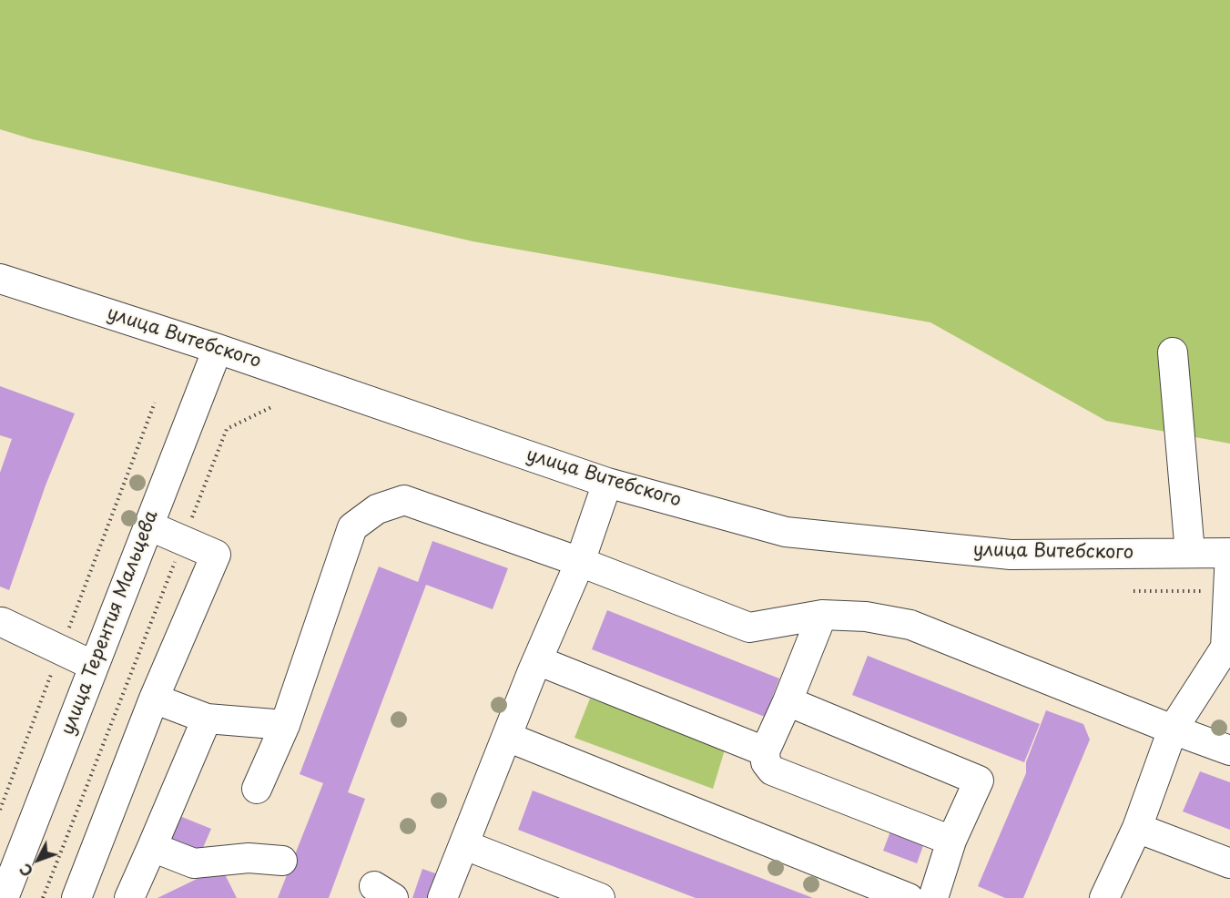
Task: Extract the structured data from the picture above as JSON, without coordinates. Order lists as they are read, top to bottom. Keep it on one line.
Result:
{"streets":{"street":["улица Витебского","улица Терентия Мальцева"]},"crossings":[["улица Витебского","улица Терентия Мальцева"]],"north":"bottom left"}
